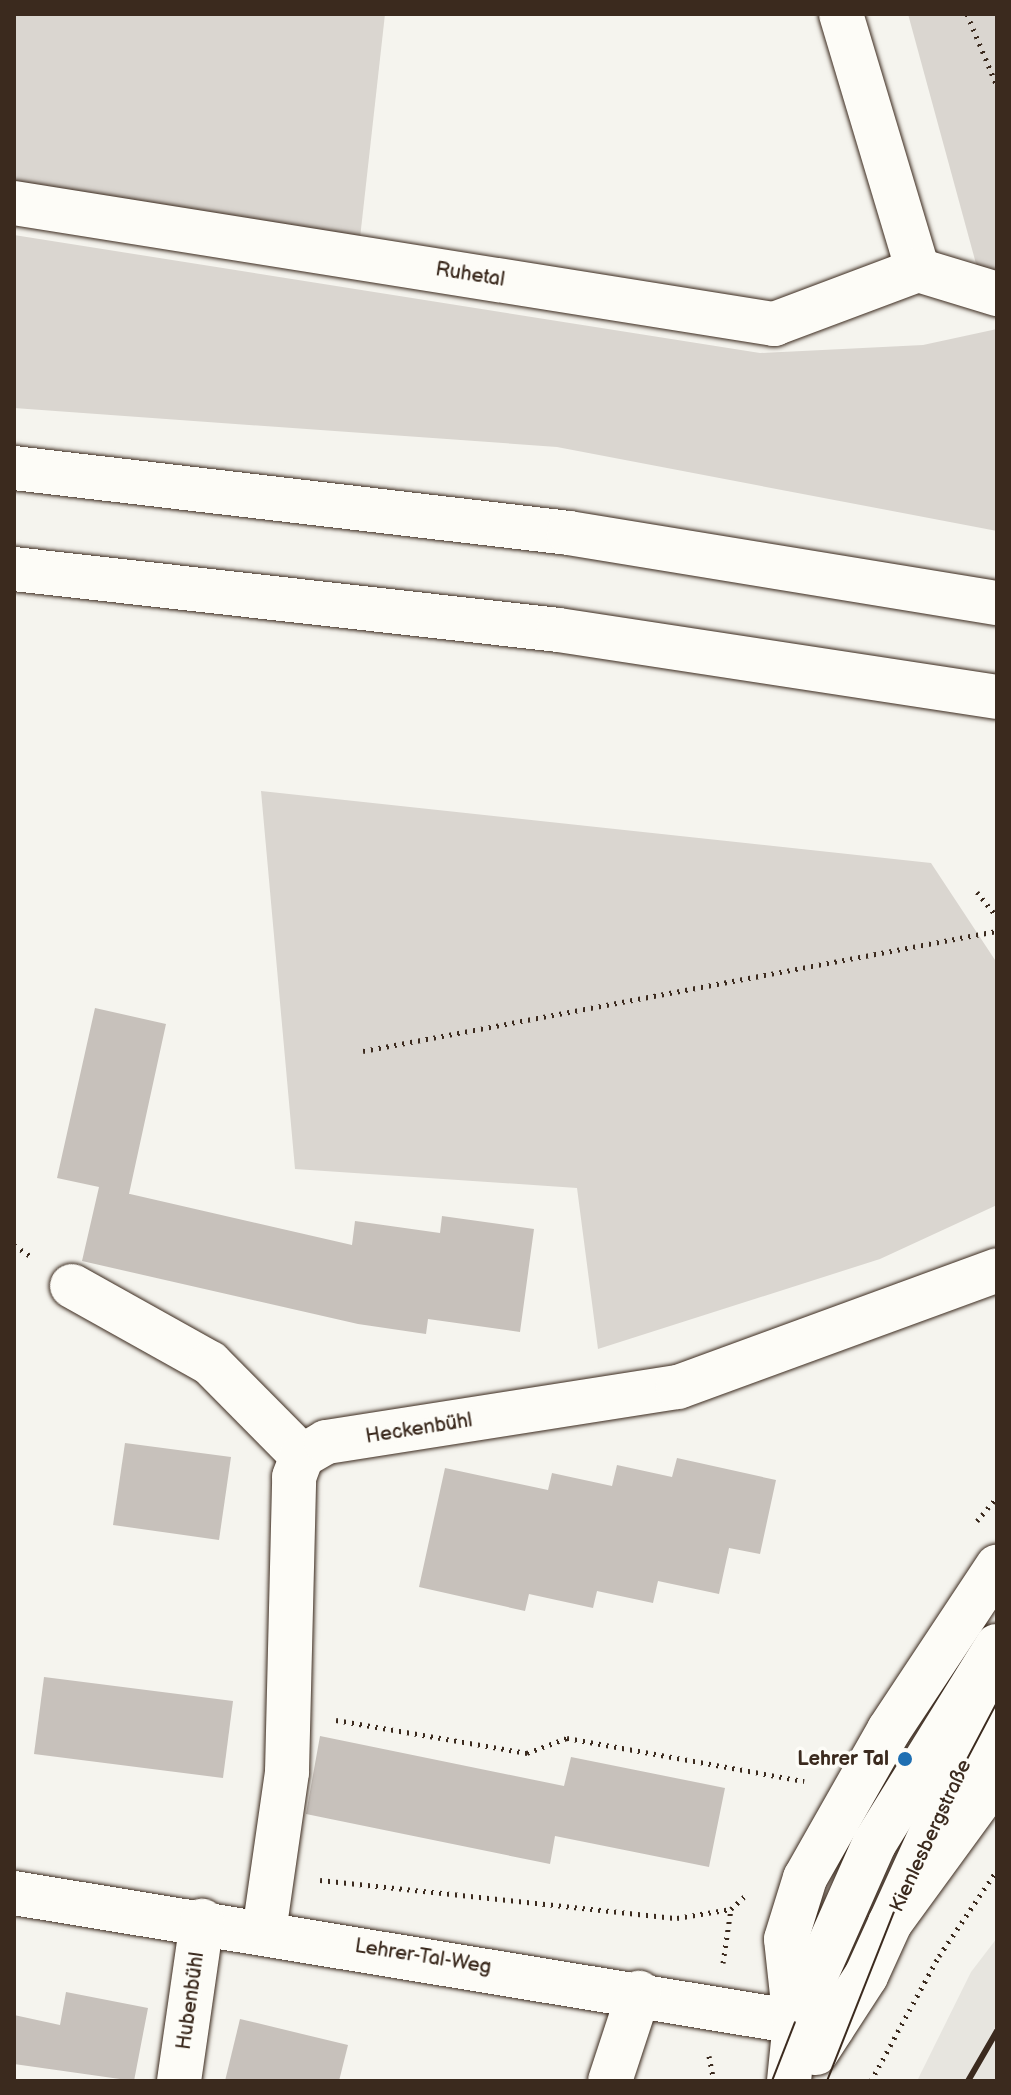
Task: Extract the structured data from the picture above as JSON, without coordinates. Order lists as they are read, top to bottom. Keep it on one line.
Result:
{"streets":{"main road":["Ruhetal","Heckenbühl","Kienlesbergstraße","Lehrer-Tal-Weg","Hubenbühl"]},"crossings":[["Lehrer-Tal-Weg","Hubenbühl"]],"places":["Lehrer Tal"]}
